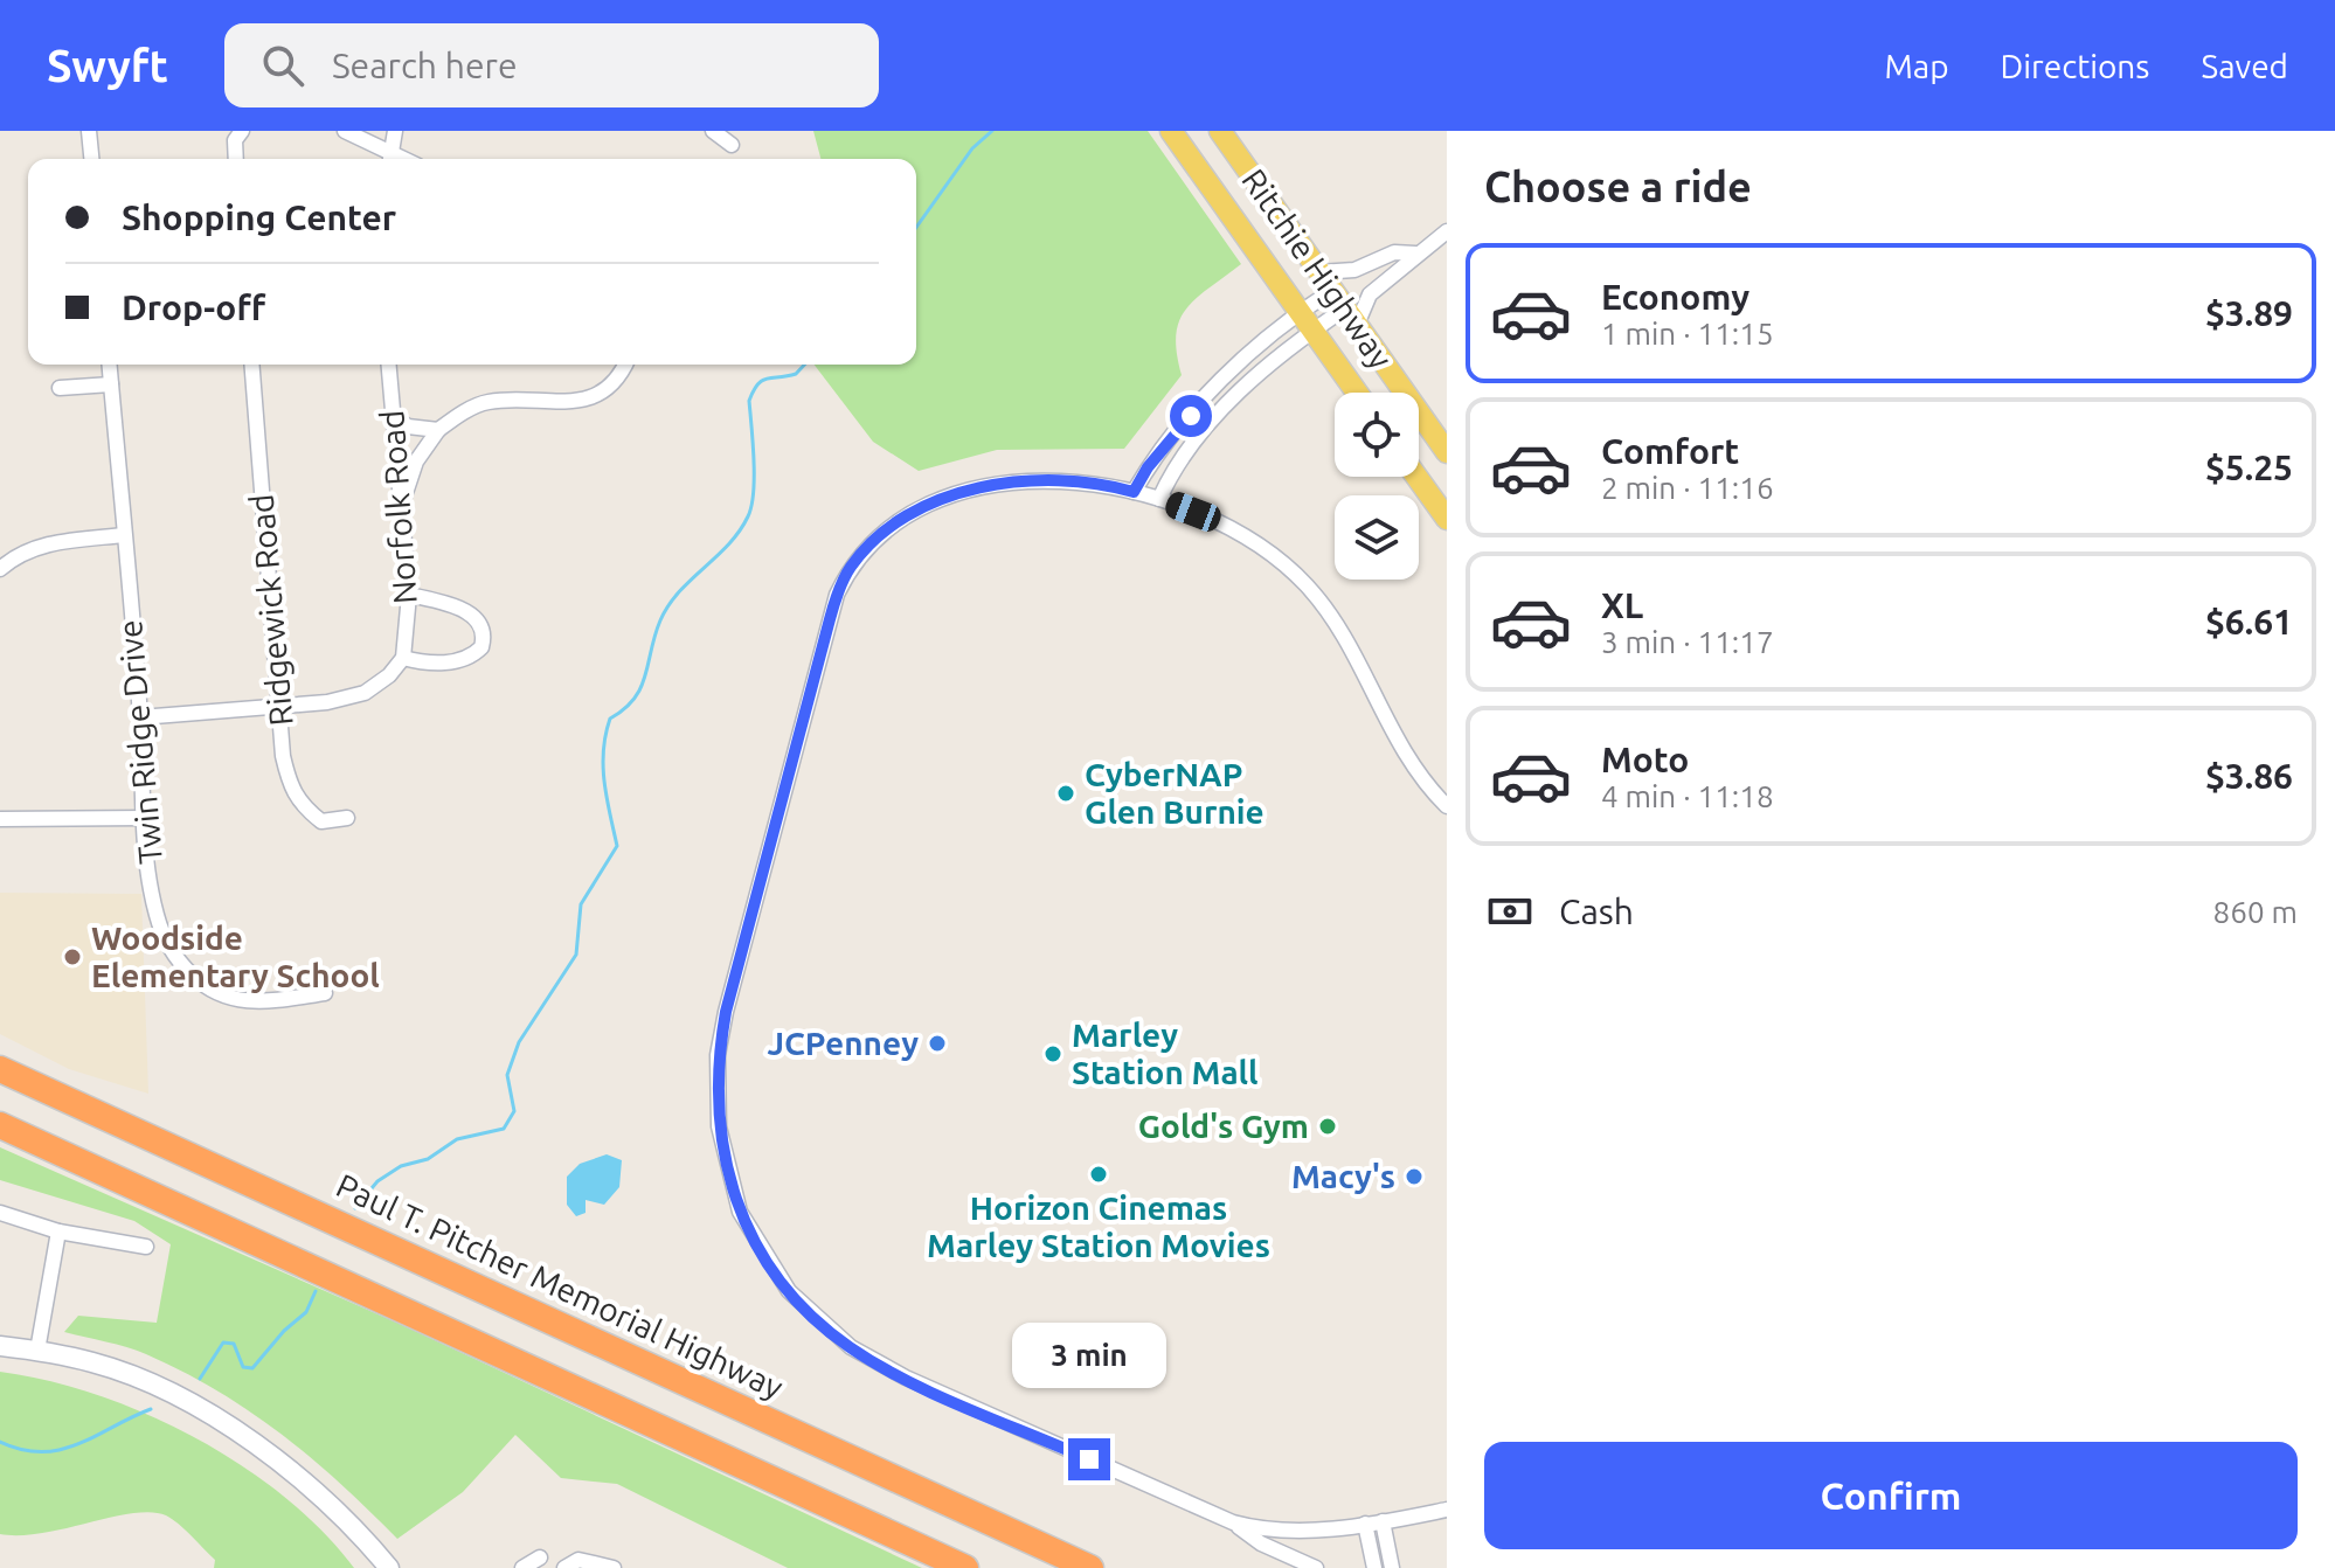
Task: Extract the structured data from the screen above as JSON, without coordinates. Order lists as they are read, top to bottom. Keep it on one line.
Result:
{"streets":{"highway":["Paul T. Pitcher Memorial Highway"],"main road":["Ritchie Highway"],"street":["Norfolk Road","Ridgewick Road","Twin Ridge Drive"]},"places":["CyberNAP Glen Burnie","Woodside Elementary School","JCPenney","Marley Station Mall","Gold's Gym","Horizon Cinemas Marley Station Movies","Macy's"],"page":{"header":"Swyft","search":"Search here","nav":["Map","Directions","Saved"],"heading":"Choose a ride","banner":["Shopping Center","Drop-off"],"list":[{"name":"Economy","note":"1 min · 11:15","value":"$3.89"},{"name":"Comfort","note":"2 min · 11:16","value":"$5.25"},{"name":"XL","note":"3 min · 11:17","value":"$6.61"},{"name":"Moto","note":"4 min · 11:18","value":"$3.86"}],"pay":["Cash","860 m"],"bubble":"3 min","buttons":"Confirm"}}
